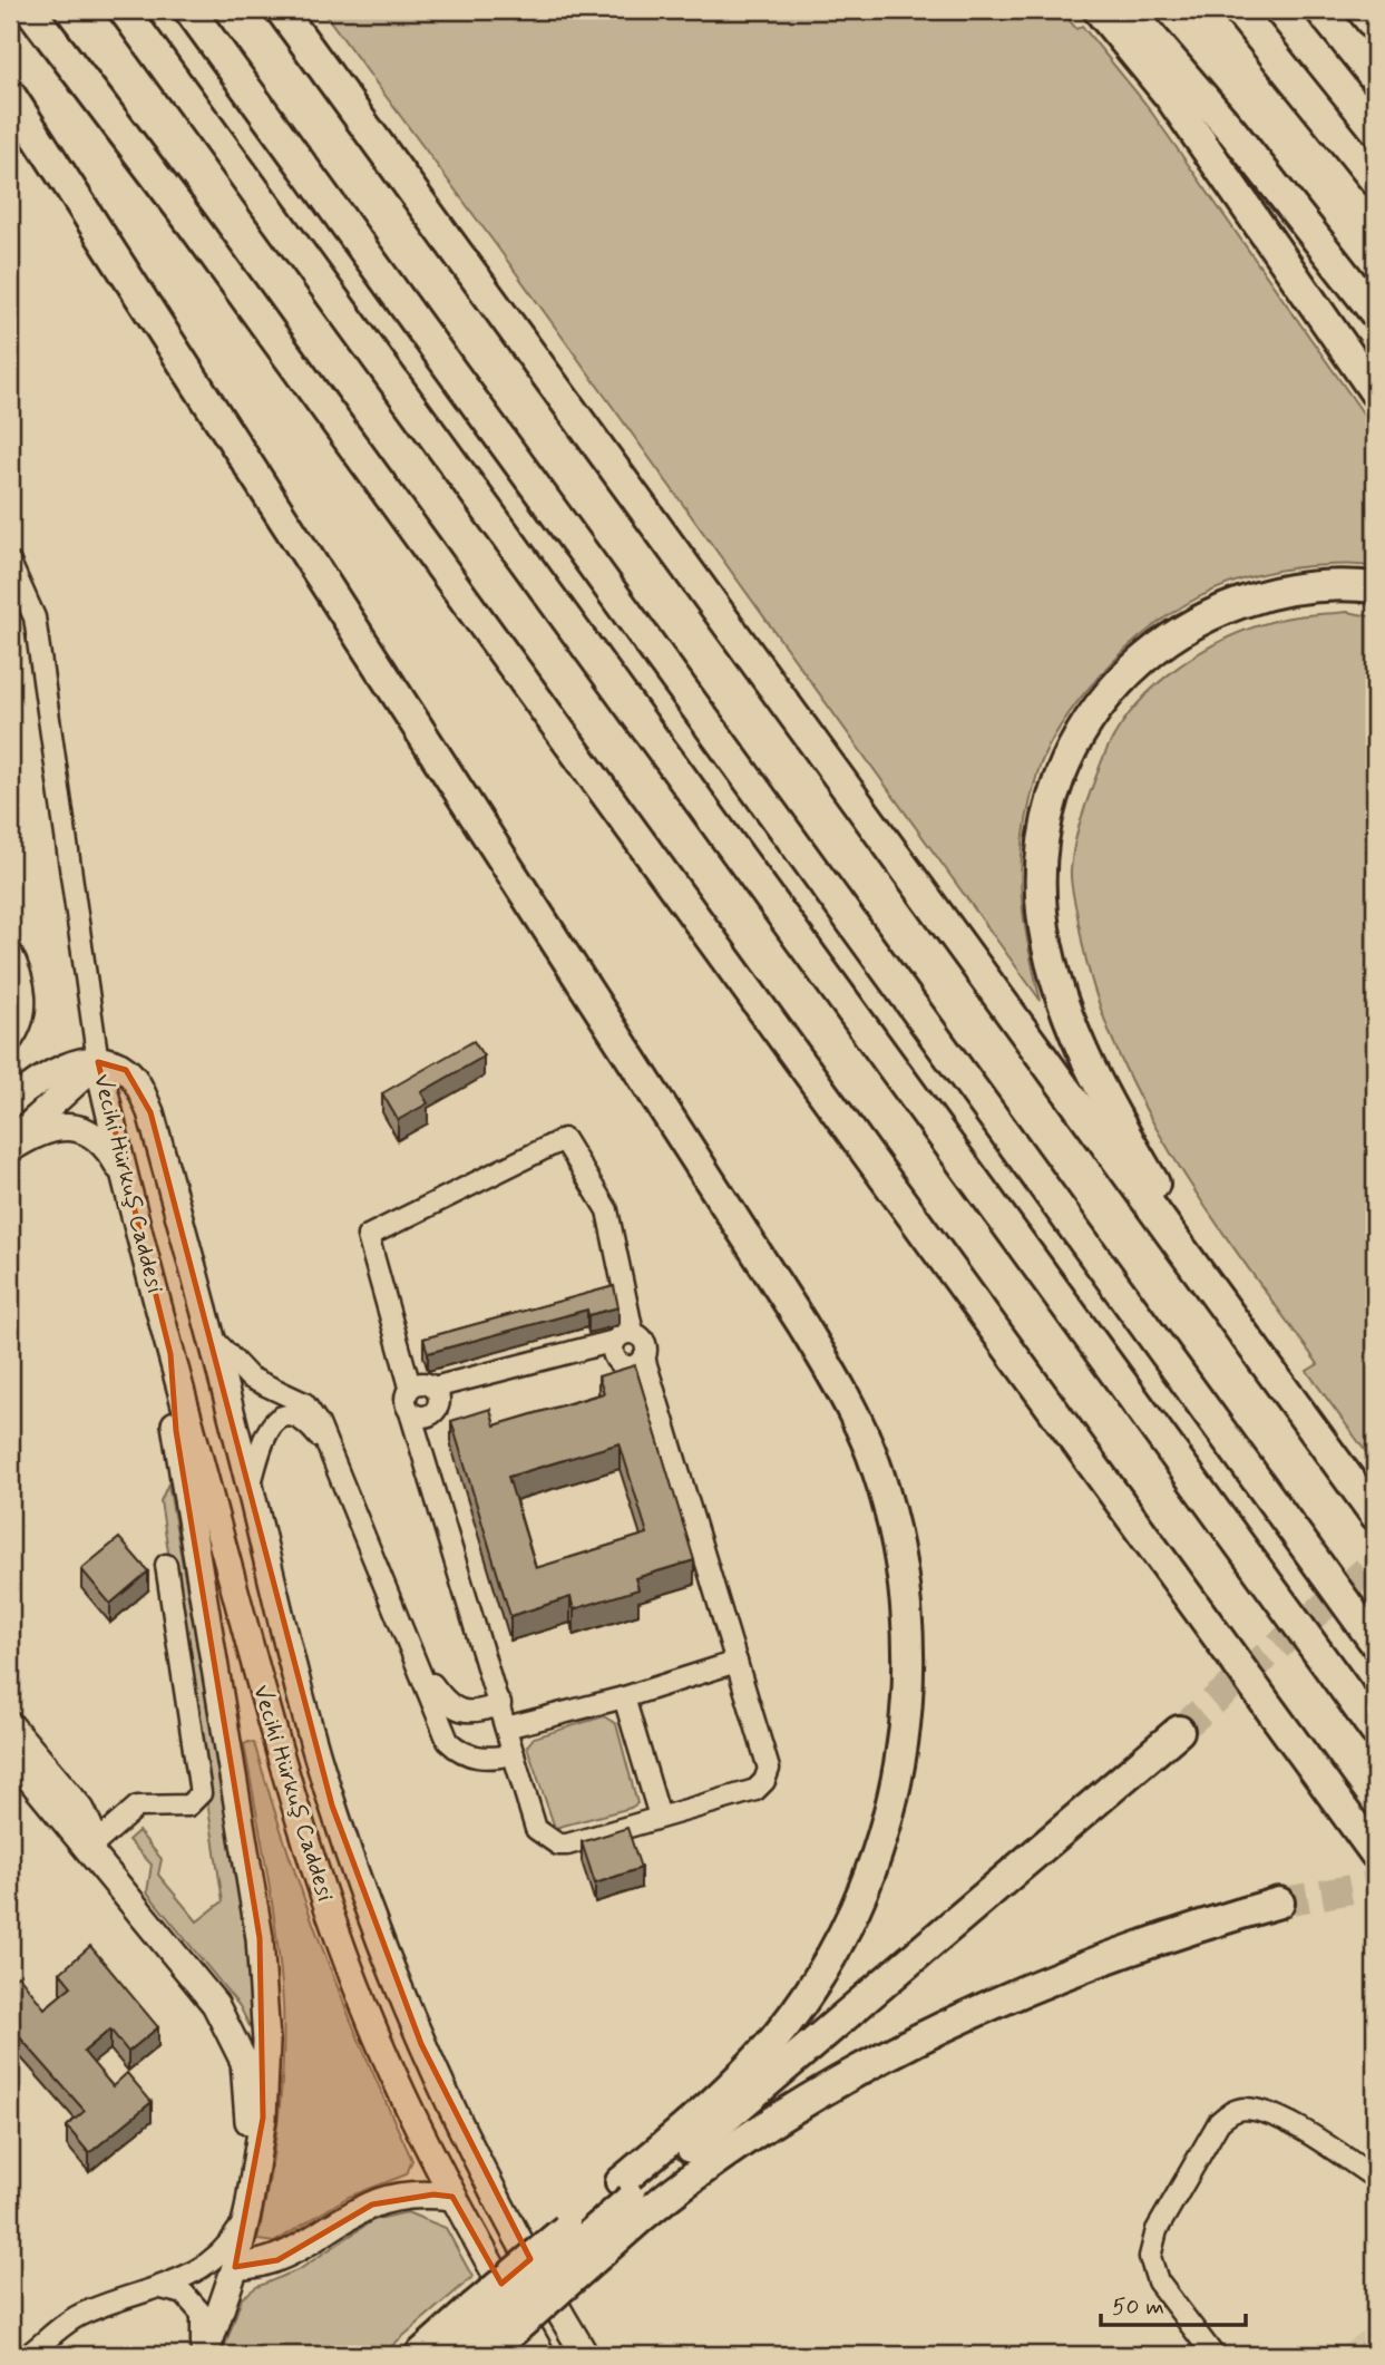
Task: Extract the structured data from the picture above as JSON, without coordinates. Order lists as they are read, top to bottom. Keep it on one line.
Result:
{"streets":{"main road":["Vecihi Hürkuş Caddesi"]},"scale_bar":"50 m"}
